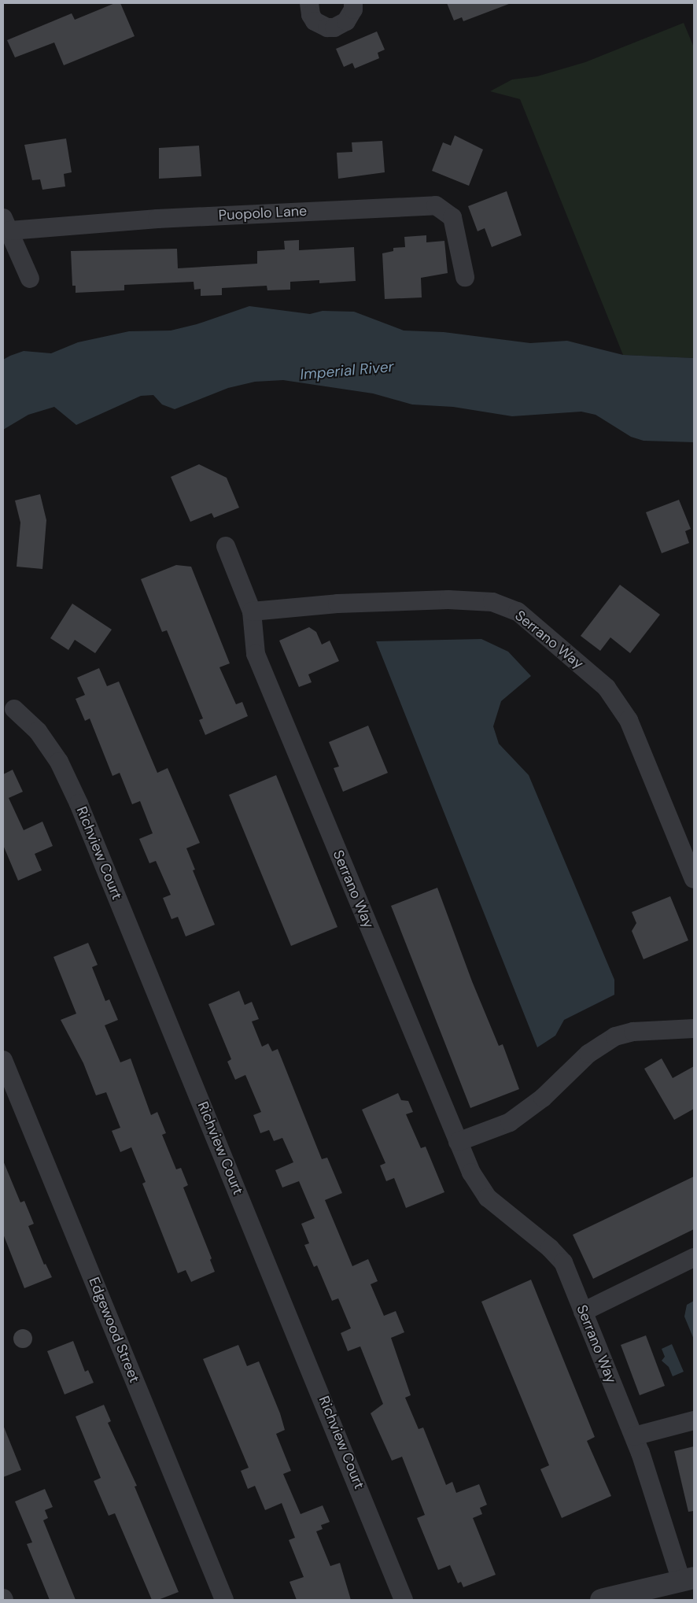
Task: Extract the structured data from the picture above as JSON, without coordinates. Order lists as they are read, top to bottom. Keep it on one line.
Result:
{"streets":{"street":["Puopolo Lane","Serrano Way","Richview Court","Edgewood Street"]},"water":["Imperial River"]}
